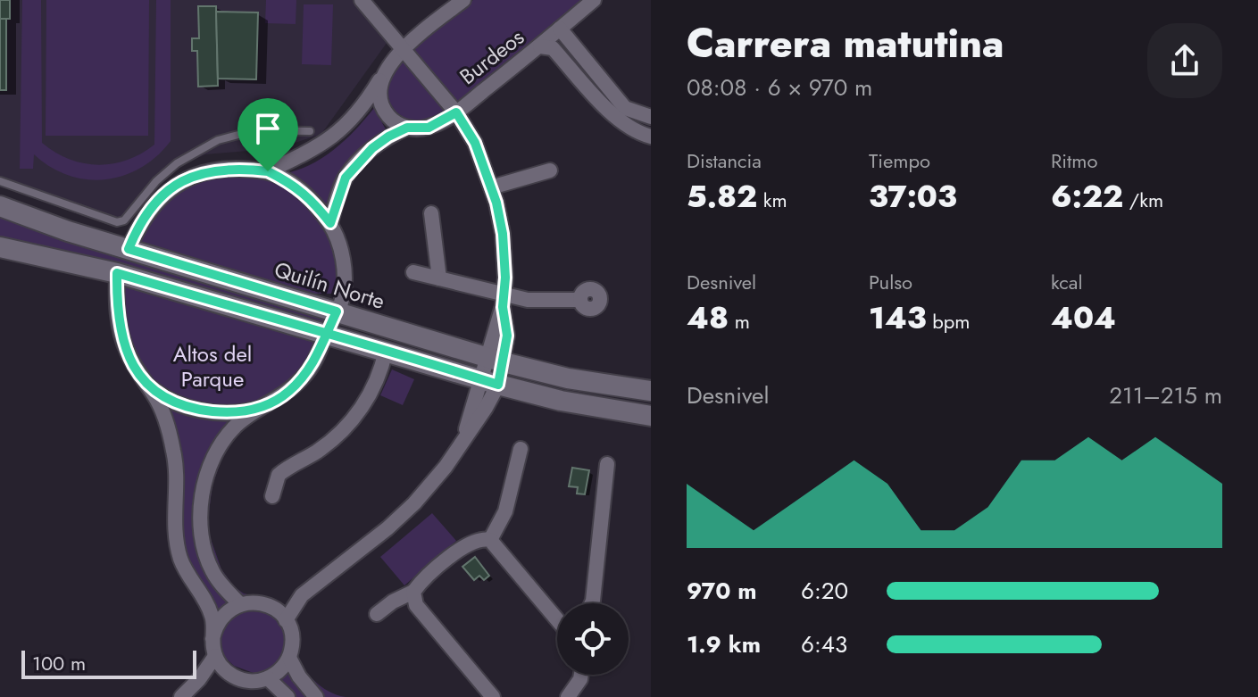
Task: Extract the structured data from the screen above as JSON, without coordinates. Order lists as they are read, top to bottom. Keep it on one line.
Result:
{"streets":{"street":["Burdeos","Quilín Norte"]},"parks":["Altos del Parque"],"scale_bar":"100 m","page":{"heading":["Carrera matutina","08:08 · 6 × 970 m"],"stats":[["Distancia","5.82 km"],["Tiempo","37:03"],["Ritmo","6:22 /km"],["Desnivel","48 m"],["Pulso","143 bpm"],["kcal","404"]],"chart":["Desnivel","211–215 m"],"list":[{"name":"970 m","note":"6:20"},{"name":"1.9 km","note":"6:43"}],"scale":"100 m"}}
